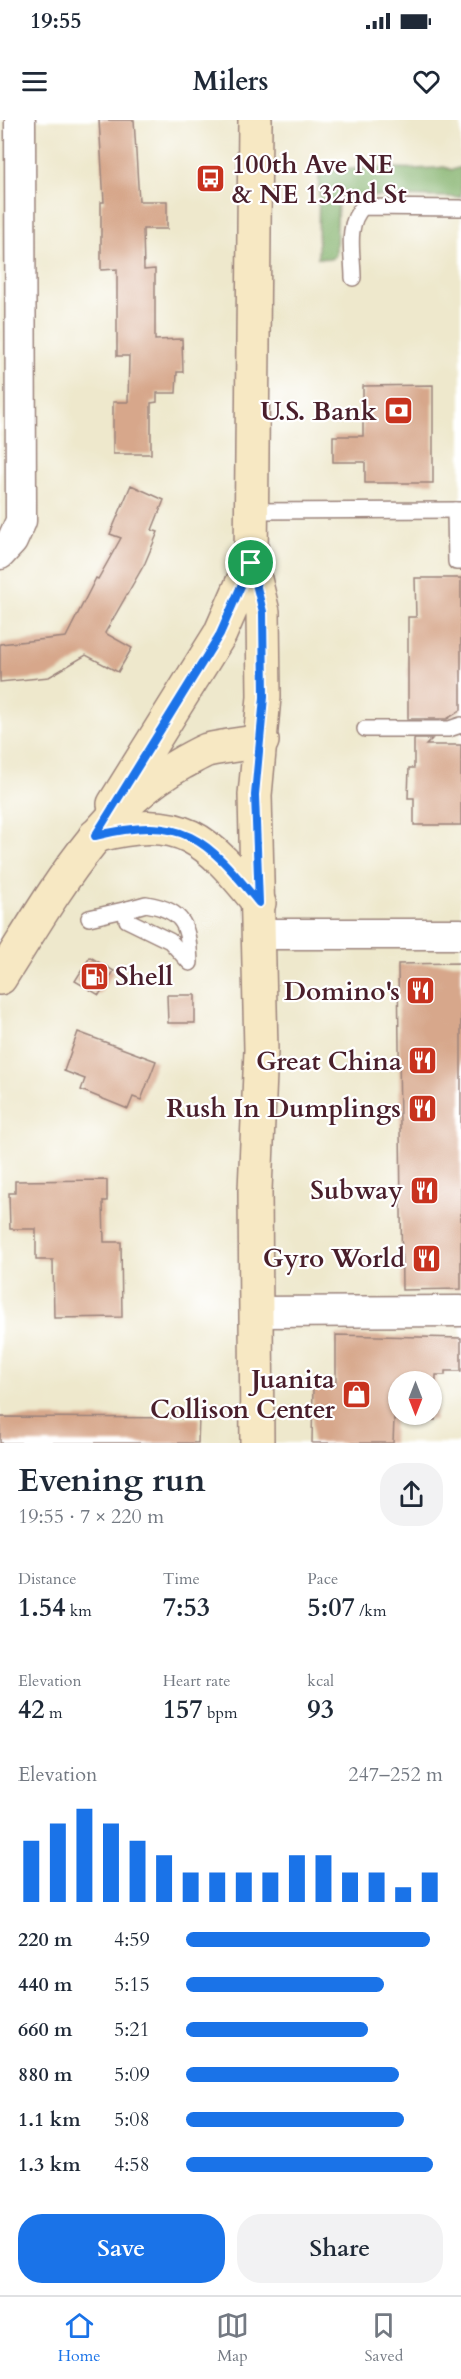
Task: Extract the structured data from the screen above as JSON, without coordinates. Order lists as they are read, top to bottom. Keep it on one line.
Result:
{"places":{"bus stop":["100th Ave NE & NE 132nd St"],"bank":["U.S. Bank"],"fuel station":["Shell"],"restaurant":["Domino's","Great China","Rush In Dumplings","Subway","Gyro World"],"shop":["Juanita Collison Center"]},"north":"bottom","page":{"status":"19:55","header":"Milers","heading":["Evening run","19:55 · 7 × 220 m"],"stats":[["Distance","1.54 km"],["Time","7:53"],["Pace","5:07 /km"],["Elevation","42 m"],["Heart rate","157 bpm"],["kcal","93"]],"chart":["Elevation","247–252 m"],"list":[{"name":"220 m","note":"4:59"},{"name":"440 m","note":"5:15"},{"name":"660 m","note":"5:21"},{"name":"880 m","note":"5:09"},{"name":"1.1 km","note":"5:08"},{"name":"1.3 km","note":"4:58"}],"buttons":["Save","Share"],"tabs":["Home","Map","Saved"]}}
